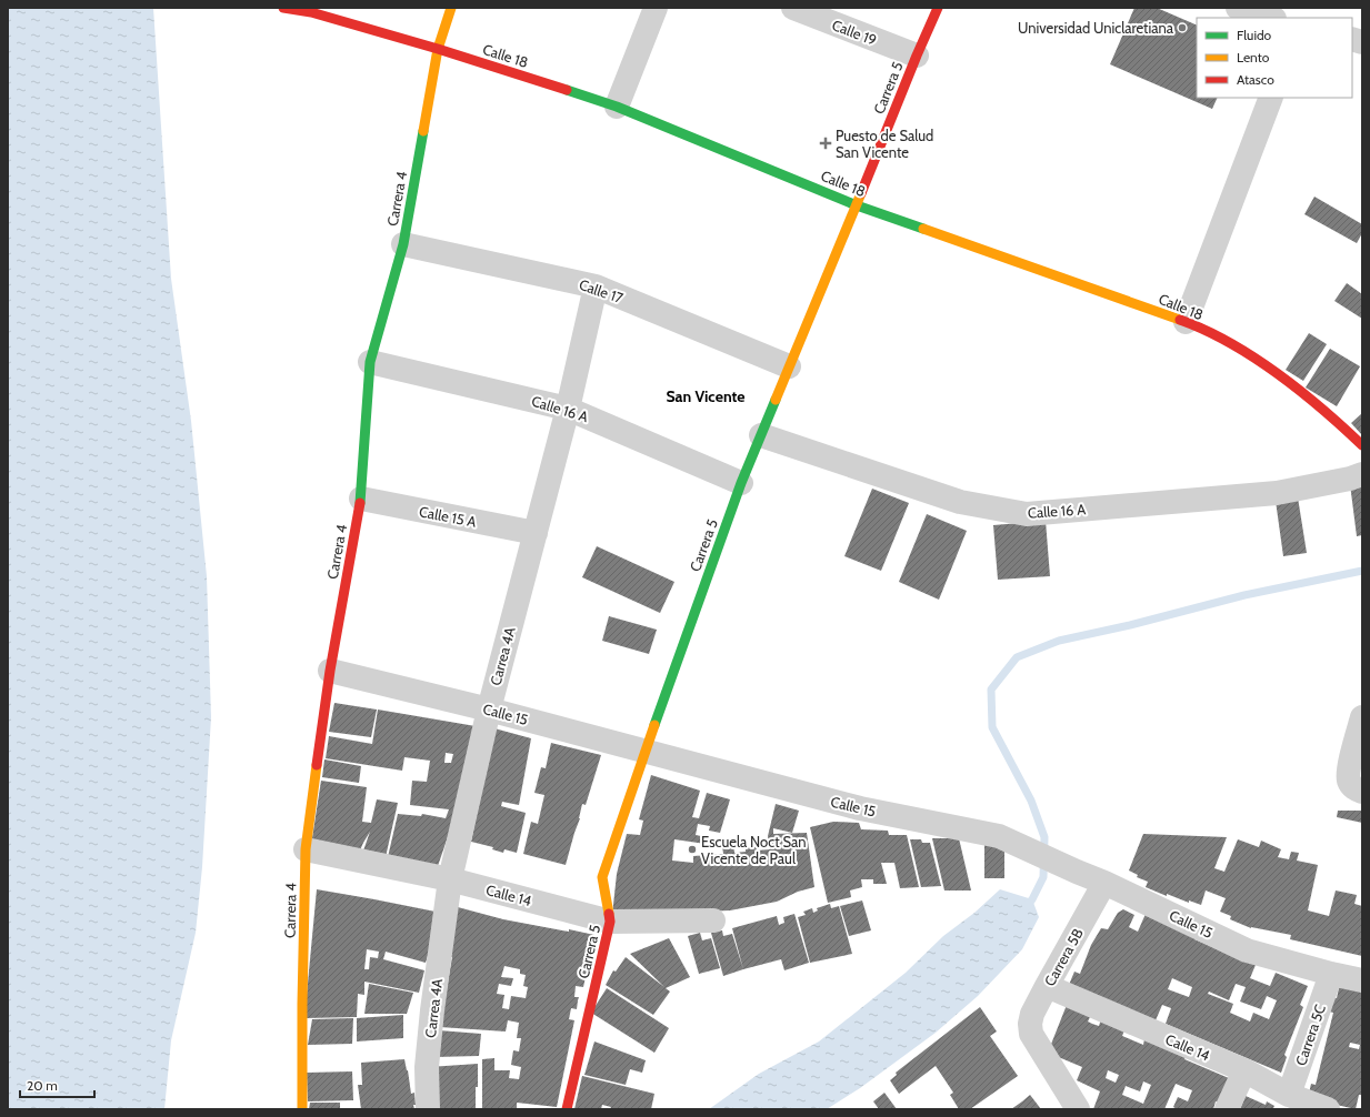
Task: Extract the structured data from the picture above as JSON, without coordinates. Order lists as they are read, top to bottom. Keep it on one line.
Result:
{"streets":{"street":["Calle 19","Calle 18","Carrera 5","Carrera 4","Calle 17","Calle 16 A","Calle 15 A","Carrea 4A","Calle 15","Calle 14","Carrera 5B","Carrera 5C"]},"crossings":[["Calle 19","Carrera 5"],["Calle 18","Carrera 5"],["Calle 18","Carrera 4"],["Carrera 5","Calle 17"],["Carrera 5","Calle 16 A"],["Carrera 5","Calle 15"],["Carrera 5","Calle 14"],["Carrera 4","Calle 17"],["Carrera 4","Calle 16 A"],["Carrera 4","Calle 15 A"],["Carrera 4","Calle 15"],["Carrera 4","Calle 14"],["Calle 17","Carrea 4A"],["Calle 16 A","Carrea 4A"],["Calle 15 A","Carrea 4A"],["Carrea 4A","Calle 15"],["Carrea 4A","Calle 14"],["Calle 15","Carrera 5B"],["Calle 15","Carrera 5C"],["Calle 14","Carrera 5B"],["Calle 14","Carrera 5C"]],"districts":["San Vicente"],"places":{"other":["Universidad Uniclaretiana","Escuela Noct San Vicente de Paul"],"health":["Puesto de Salud San Vicente"]},"legend":["Fluido","Lento","Atasco"],"scale_bar":"20 m"}
